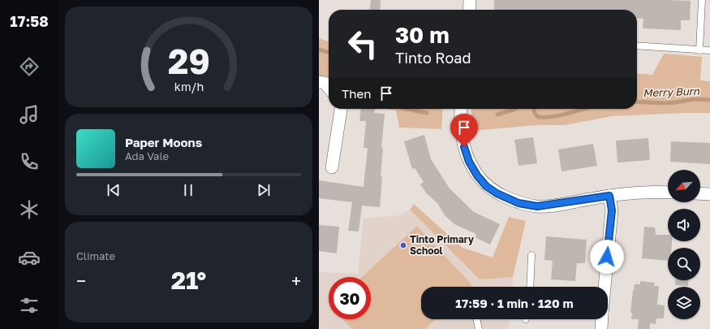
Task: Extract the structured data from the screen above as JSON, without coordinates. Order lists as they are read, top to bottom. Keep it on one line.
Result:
{"water":["Merry Burn"],"places":["Tinto Primary School"],"north":"bottom left","page":{"tabs":"17:58","turn":["30 m","Tinto Road"],"then":"Then","song":["Paper Moons","Ada Vale"],"tile":"Climate","heat":["−","21°","+"],"limit":"30","trip":"17:59 · 1 min · 120 m","gauge":["29","km/h"]}}
